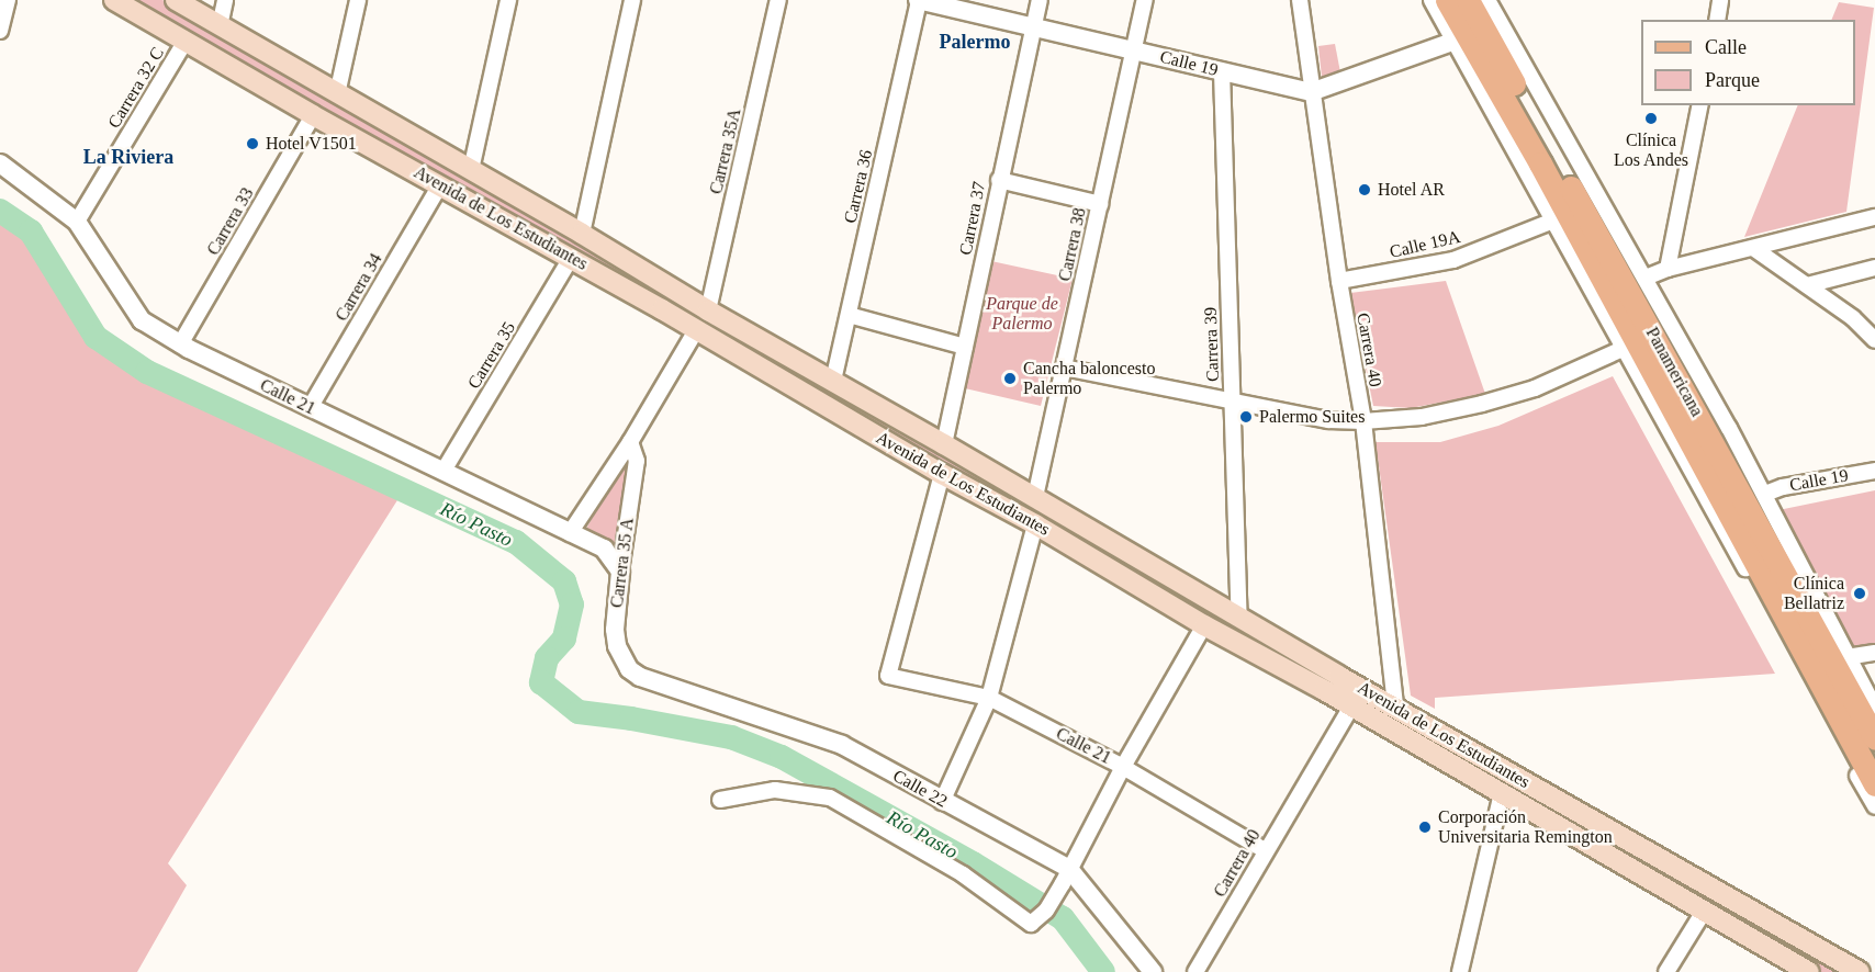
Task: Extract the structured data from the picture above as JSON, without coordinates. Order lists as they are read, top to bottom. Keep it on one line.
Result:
{"streets":{"main road":["Avenida de Los Estudiantes","Panamericana"],"street":["Calle 19","Carrera 32 C","Carrera 35A","Carrera 36","Carrera 37","Carrera 33","Carrera 38","Calle 19A","Carrera 34","Carrera 39","Carrera 40","Carrera 35","Calle 21","Carrera 35 A","Calle 22"]},"crossings":[["Calle 19","Carrera 36"],["Calle 19","Carrera 37"],["Calle 19","Carrera 38"],["Calle 19","Carrera 39"],["Calle 19","Carrera 40"],["Carrera 32 C","Avenida de Los Estudiantes"],["Carrera 32 C","Calle 21"],["Carrera 35A","Avenida de Los Estudiantes"],["Carrera 36","Avenida de Los Estudiantes"],["Avenida de Los Estudiantes","Carrera 37"],["Avenida de Los Estudiantes","Carrera 33"],["Avenida de Los Estudiantes","Carrera 38"],["Avenida de Los Estudiantes","Carrera 34"],["Avenida de Los Estudiantes","Carrera 39"],["Avenida de Los Estudiantes","Carrera 40"],["Avenida de Los Estudiantes","Carrera 35"],["Avenida de Los Estudiantes","Calle 21"],["Carrera 33","Calle 21"],["Calle 19A","Carrera 40"],["Carrera 34","Calle 21"],["Carrera 40","Calle 21"],["Carrera 35","Calle 21"],["Calle 21","Carrera 35 A"],["Carrera 35 A","Calle 22"]],"districts":["Palermo","La Riviera"],"water":["Río Pasto"],"parks":["Parque de Palermo"],"places":["Clínica Los Andes","Hotel V1501","Hotel AR","Cancha baloncesto Palermo","Palermo Suites","Clínica Bellatriz","Corporación Universitaria Remington"],"legend":["Calle","Parque"]}
